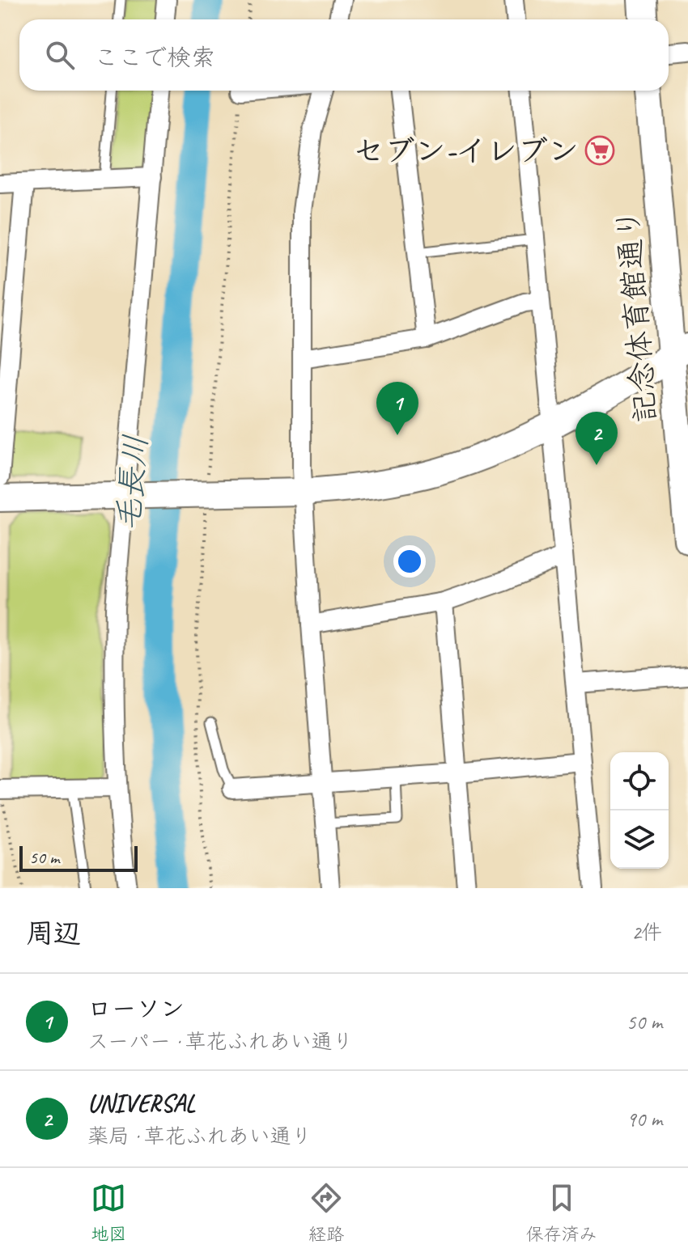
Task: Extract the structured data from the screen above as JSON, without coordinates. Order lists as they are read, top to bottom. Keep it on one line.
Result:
{"streets":{"street":["記念体育館通り"]},"water":["毛長川"],"places":{"supermarket":["セブン-イレブン"]},"scale_bar":"50 m","page":{"search":"ここで検索","pins":["1","2"],"scale":"50 m","heading":["周辺","2件"],"list":[{"mark":"1","name":"ローソン","note":"スーパー · 草花ふれあい通り","value":"50 m"},{"mark":"2","name":"UNIVERSAL","note":"薬局 · 草花ふれあい通り","value":"90 m"}],"nav":["地図","経路","保存済み"]}}
